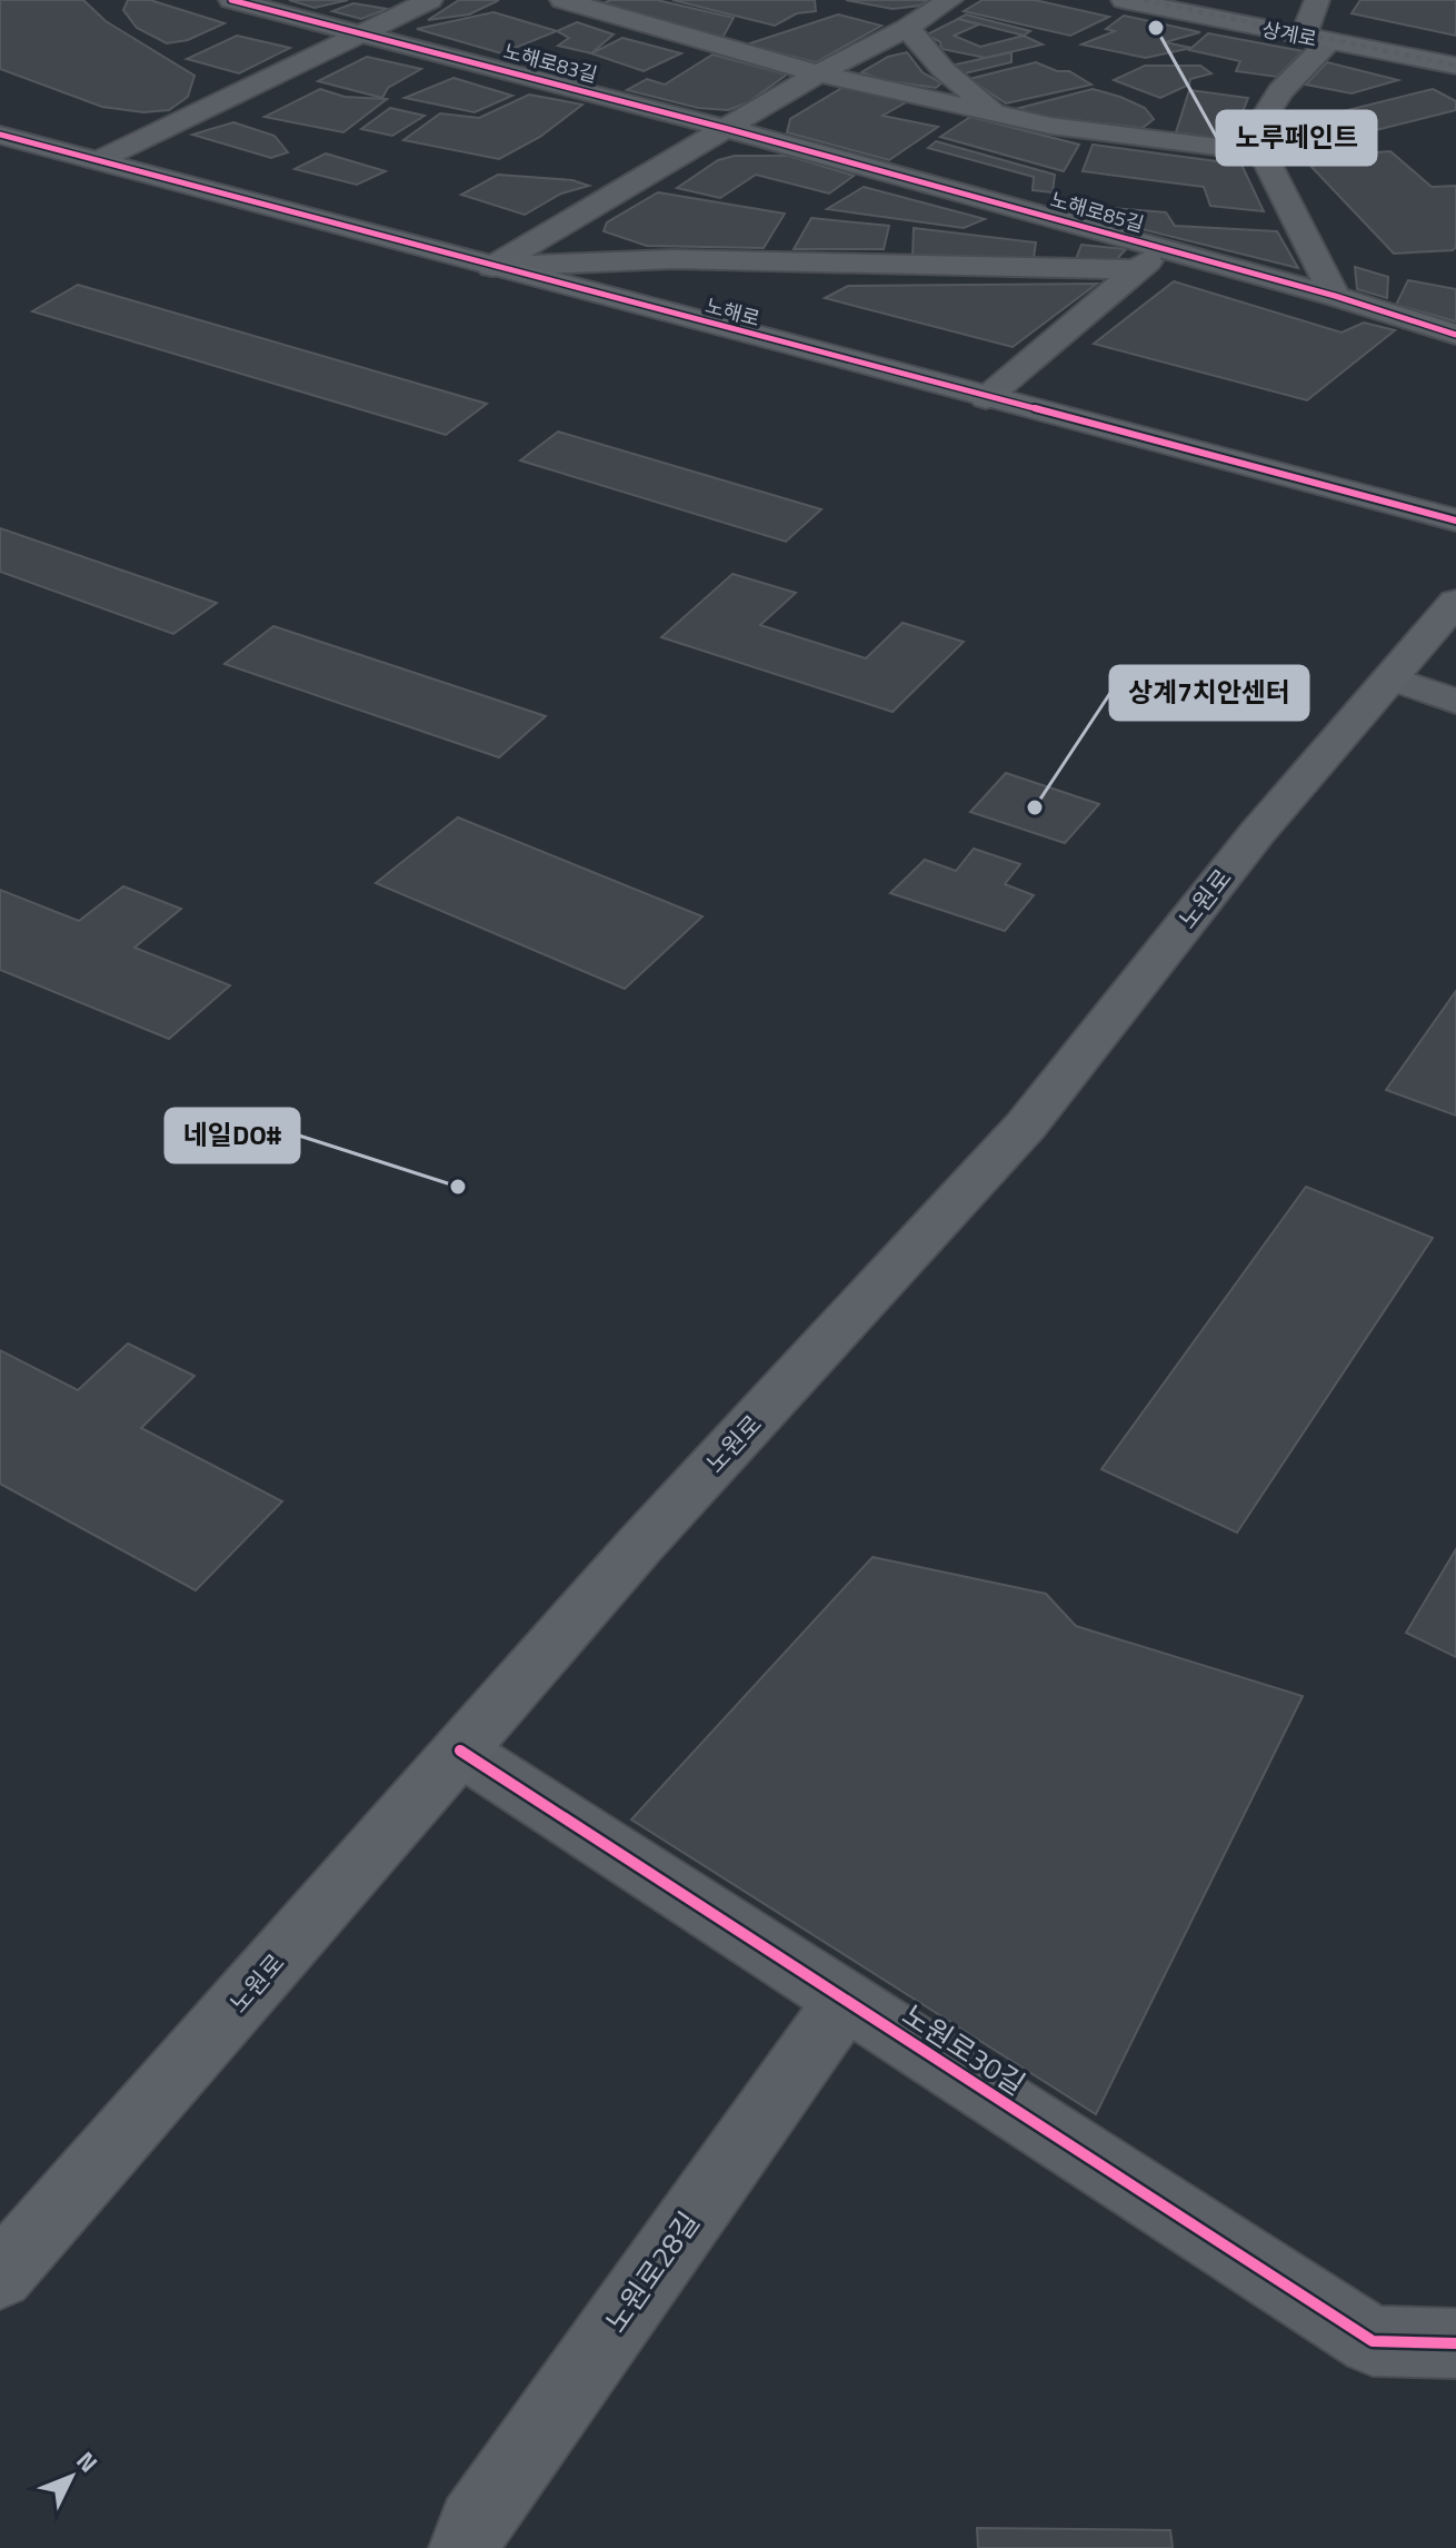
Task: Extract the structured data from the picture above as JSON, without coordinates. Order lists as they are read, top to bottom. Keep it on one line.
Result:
{"streets":{"main road":["상계로","노해로","노원로"],"street":["노해로83길","노해로85길","노원로30길","노원로28길"]},"crossings":[["노해로83길","노해로85길"],["노원로","노원로30길"],["노원로30길","노원로28길"]],"places":["노루페인트","상계7치안센터","네일DO#"],"north":"top right"}
